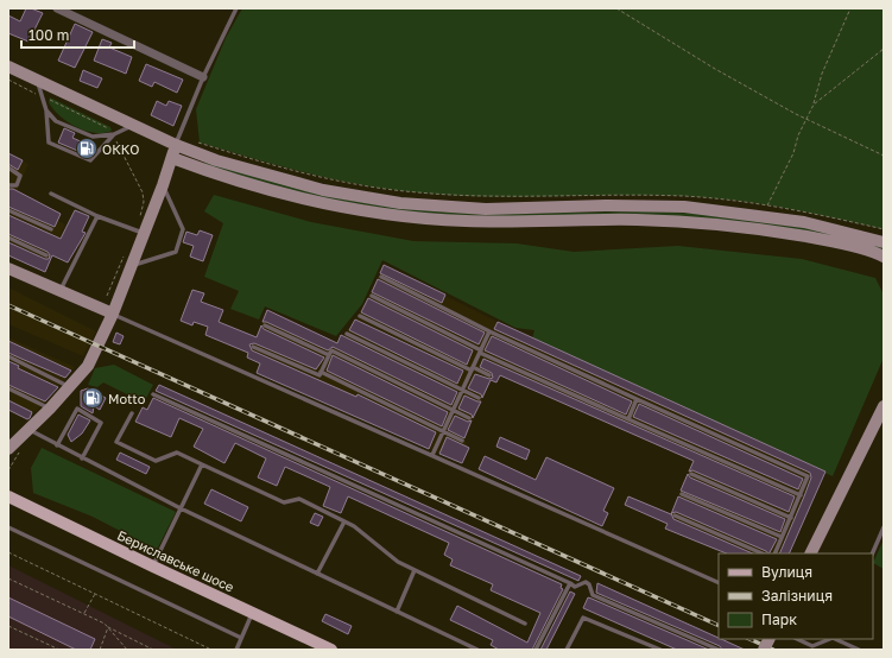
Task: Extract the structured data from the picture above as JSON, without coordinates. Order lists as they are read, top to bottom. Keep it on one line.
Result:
{"streets":{"main road":["Бериславське шосе"]},"places":{"fuel station":["ОККО","Motto"]},"legend":["Вулиця","Залізниця","Парк"],"scale_bar":"100 m"}
